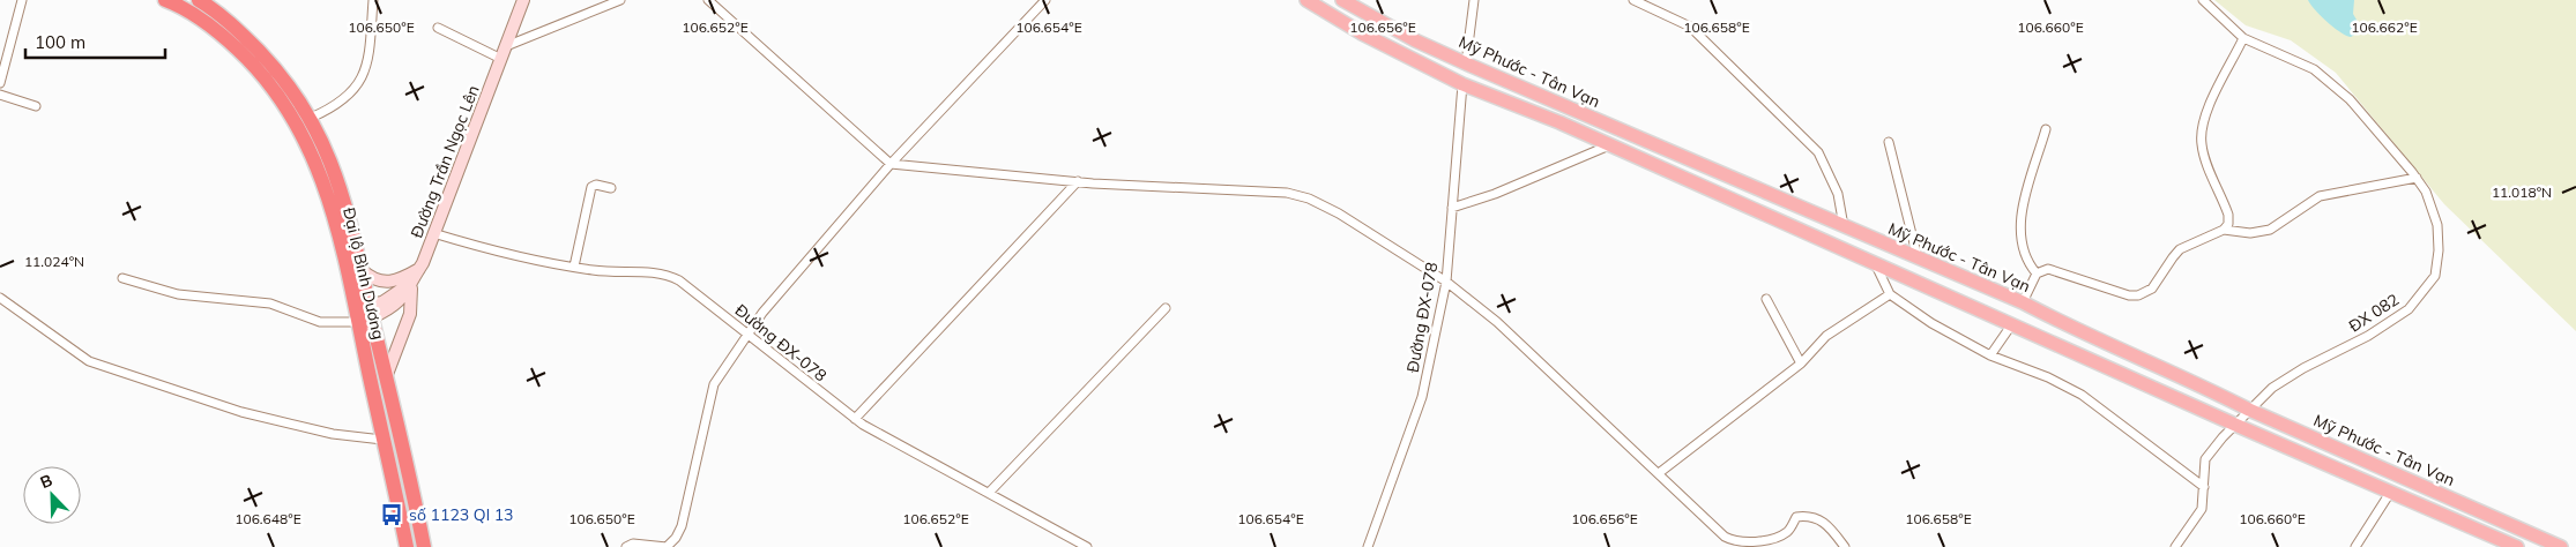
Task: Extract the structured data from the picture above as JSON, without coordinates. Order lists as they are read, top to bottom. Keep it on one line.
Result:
{"streets":{"highway":["Đại lộ Bình Dương"],"main road":["Mỹ Phước - Tân Vạn"],"street":["Đường Trần Ngọc Lên","ĐX 082","Đường ĐX-078"]},"crossings":[["Mỹ Phước - Tân Vạn","ĐX 082"],["Đường Trần Ngọc Lên","Đường ĐX-078"]],"places":{"bus stop":["số 1123 Ql 13"]},"scale_bar":"100 m","north":"top left","coordinates":["106.650°E","106.652°E","106.654°E","106.656°E","106.658°E","106.660°E","106.662°E","11.018°N","11.024°N","106.648°E"]}
